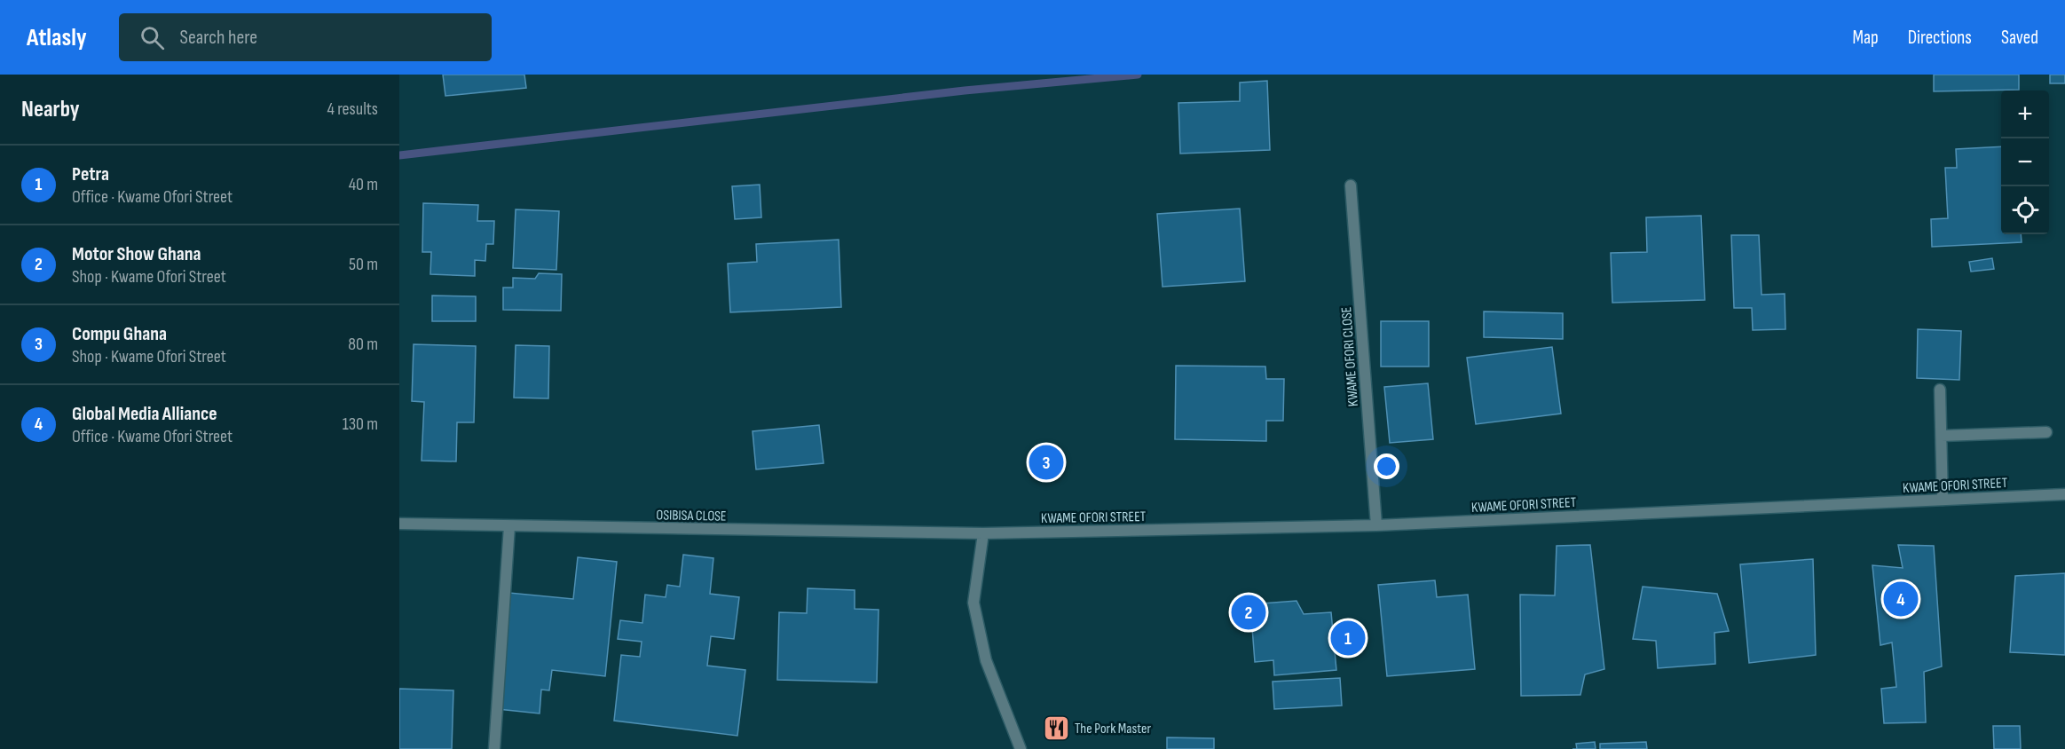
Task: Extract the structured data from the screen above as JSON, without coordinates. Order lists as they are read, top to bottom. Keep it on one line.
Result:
{"streets":{"street":["KWAME OFORI CLOSE","KWAME OFORI STREET","OSIBISA CLOSE"]},"crossings":[["KWAME OFORI CLOSE","KWAME OFORI STREET"],["KWAME OFORI STREET","OSIBISA CLOSE"]],"places":{"restaurant":["The Pork Master"]},"page":{"header":"Atlasly","search":"Search here","nav":["Map","Directions","Saved"],"heading":["Nearby","4 results"],"map_buttons":["+","−"],"list":[{"mark":"1","name":"Petra","note":"Office · Kwame Ofori Street","value":"40 m"},{"mark":"2","name":"Motor Show Ghana","note":"Shop · Kwame Ofori Street","value":"50 m"},{"mark":"3","name":"Compu Ghana","note":"Shop · Kwame Ofori Street","value":"80 m"},{"mark":"4","name":"Global Media Alliance","note":"Office · Kwame Ofori Street","value":"130 m"}],"pins":["3","4","2","1"]}}
